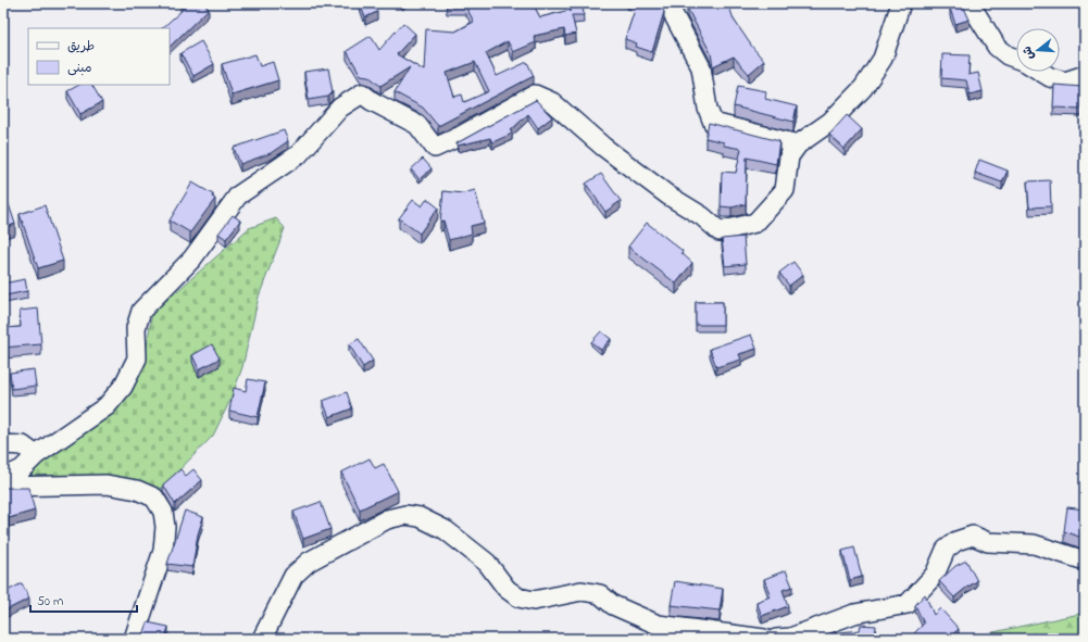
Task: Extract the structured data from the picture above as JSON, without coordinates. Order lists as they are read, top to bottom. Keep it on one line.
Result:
{"legend":["طريق","مبنى"],"scale_bar":"50 m","north":"left"}
